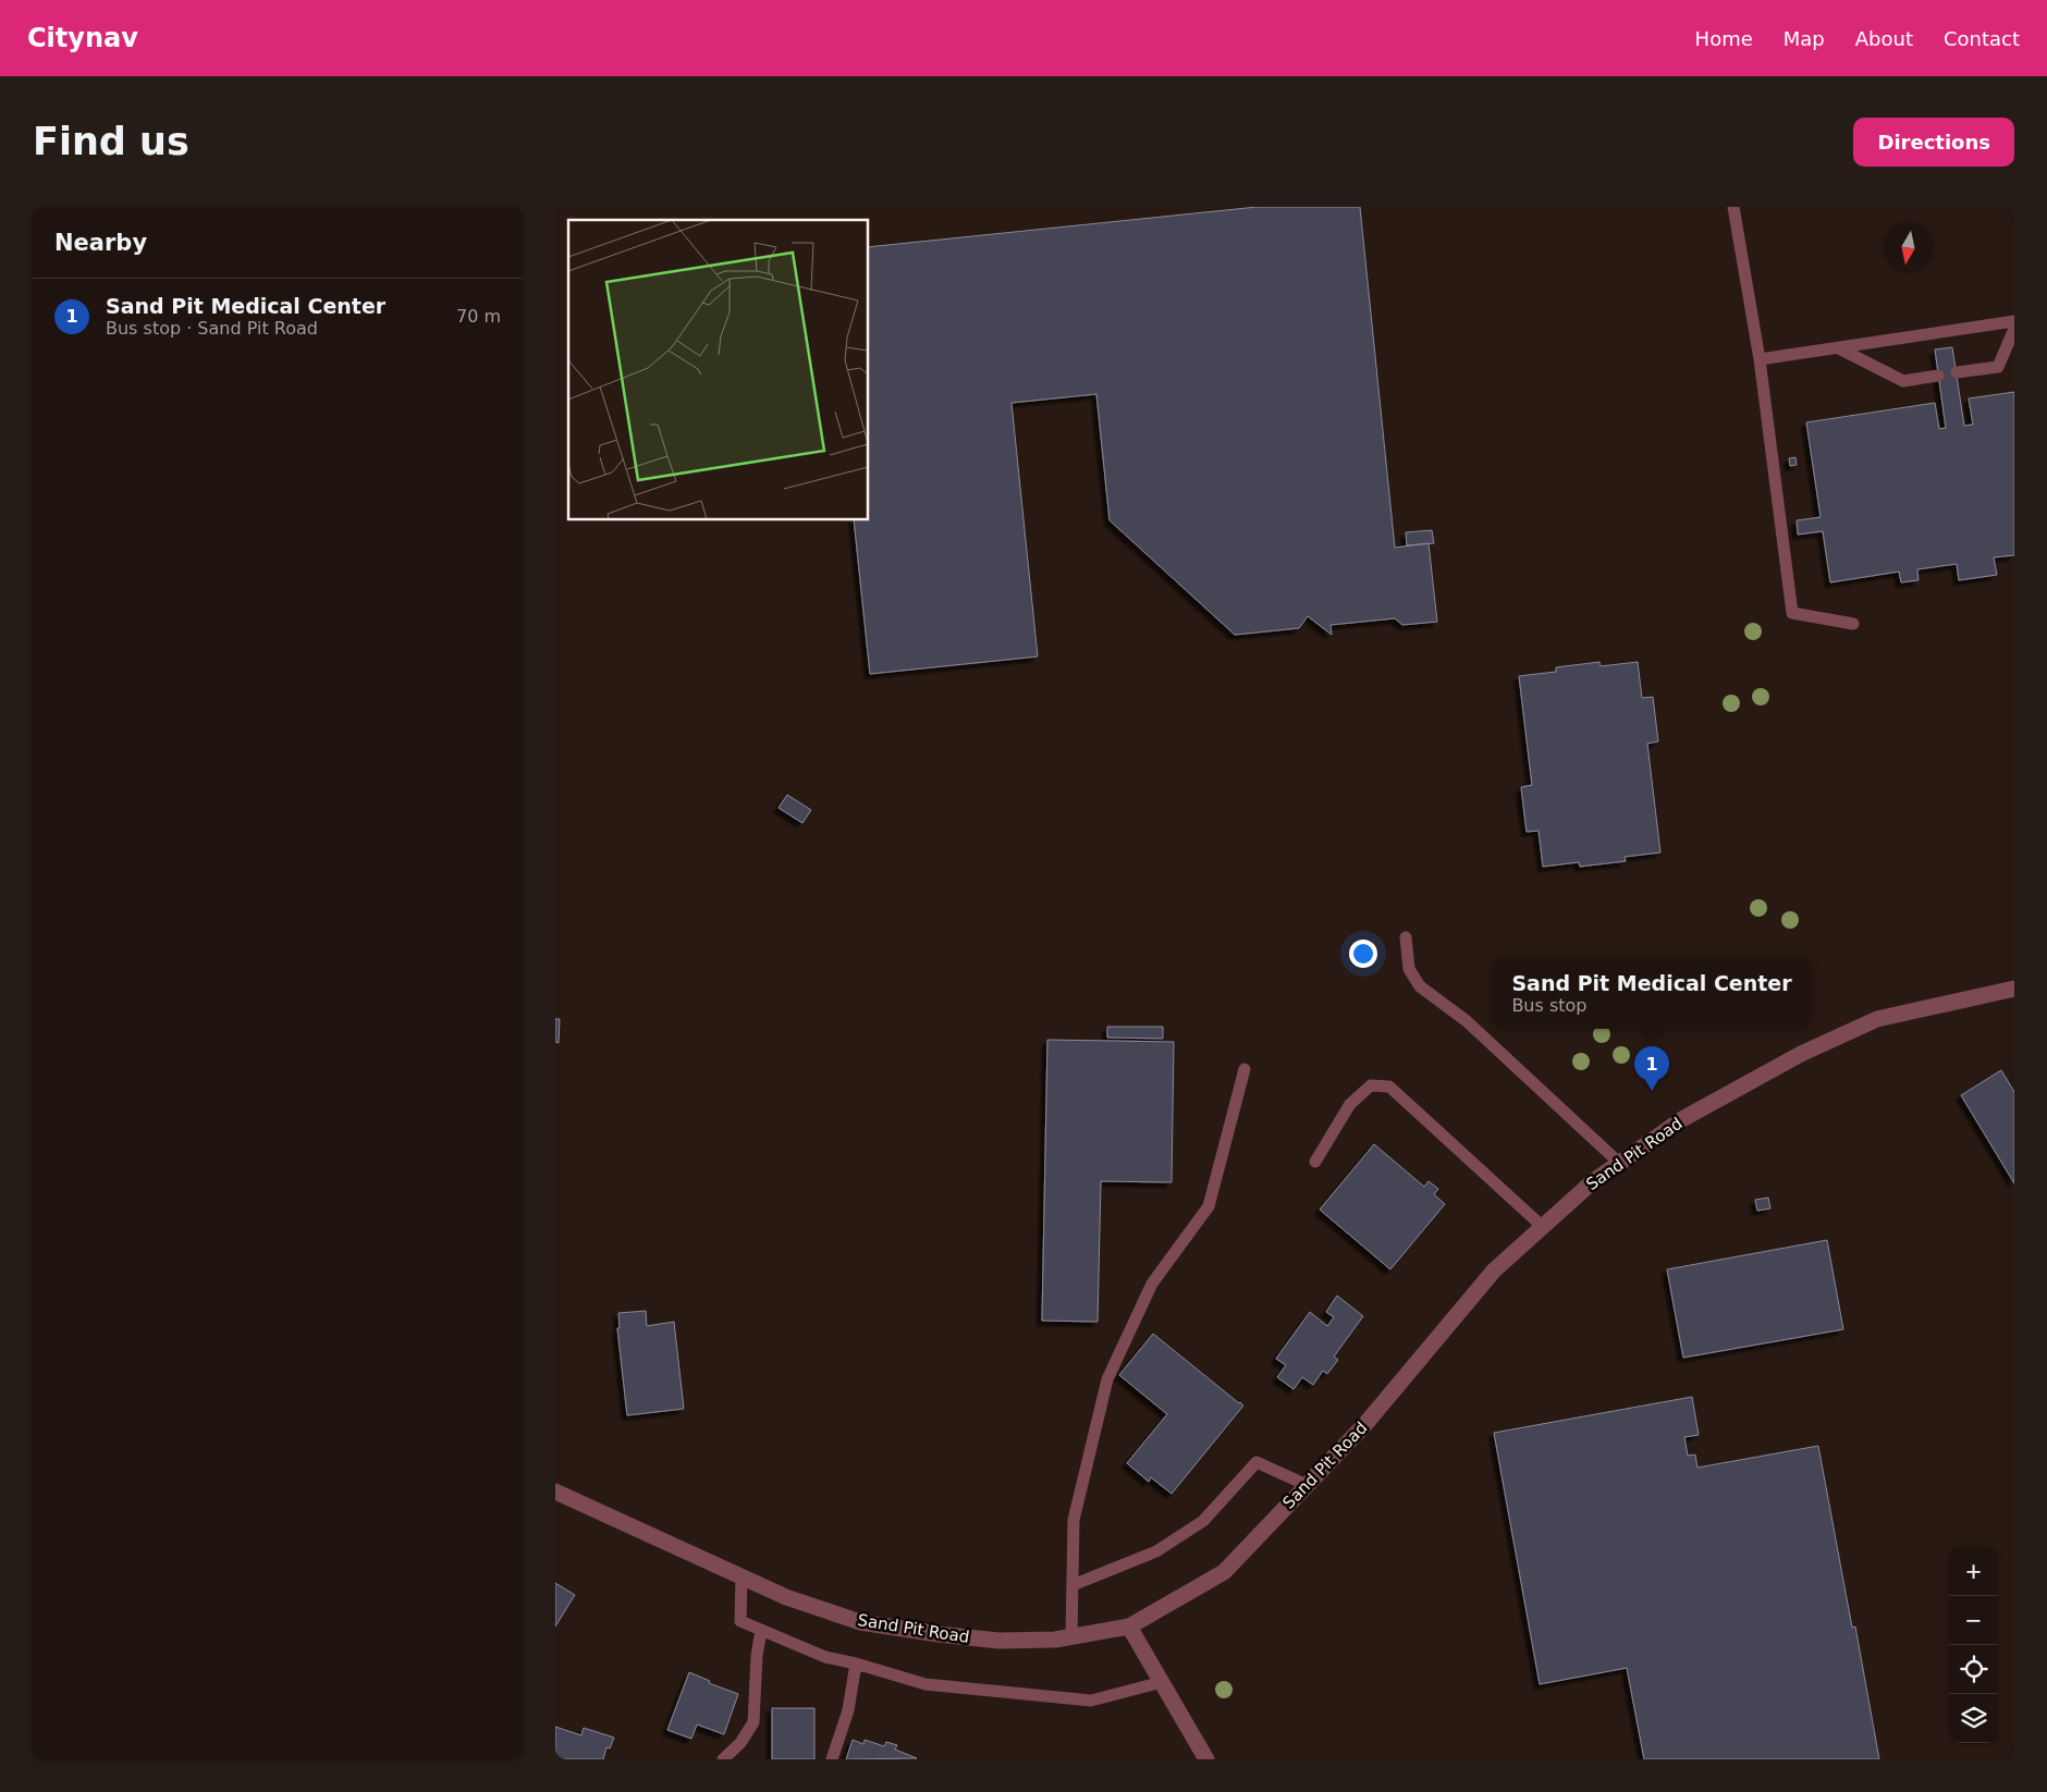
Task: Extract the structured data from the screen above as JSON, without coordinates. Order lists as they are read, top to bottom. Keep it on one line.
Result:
{"streets":{"street":["Sand Pit Road"]},"north":"bottom","page":{"header":"Citynav","nav":["Home","Map","About","Contact"],"buttons":"Directions","title":"Find us","heading":"Nearby","list":[{"mark":"1","name":"Sand Pit Medical Center","note":"Bus stop · Sand Pit Road","value":"70 m"}],"popup":["Sand Pit Medical Center","Bus stop"],"pins":"1","map_buttons":["+","−"]}}
